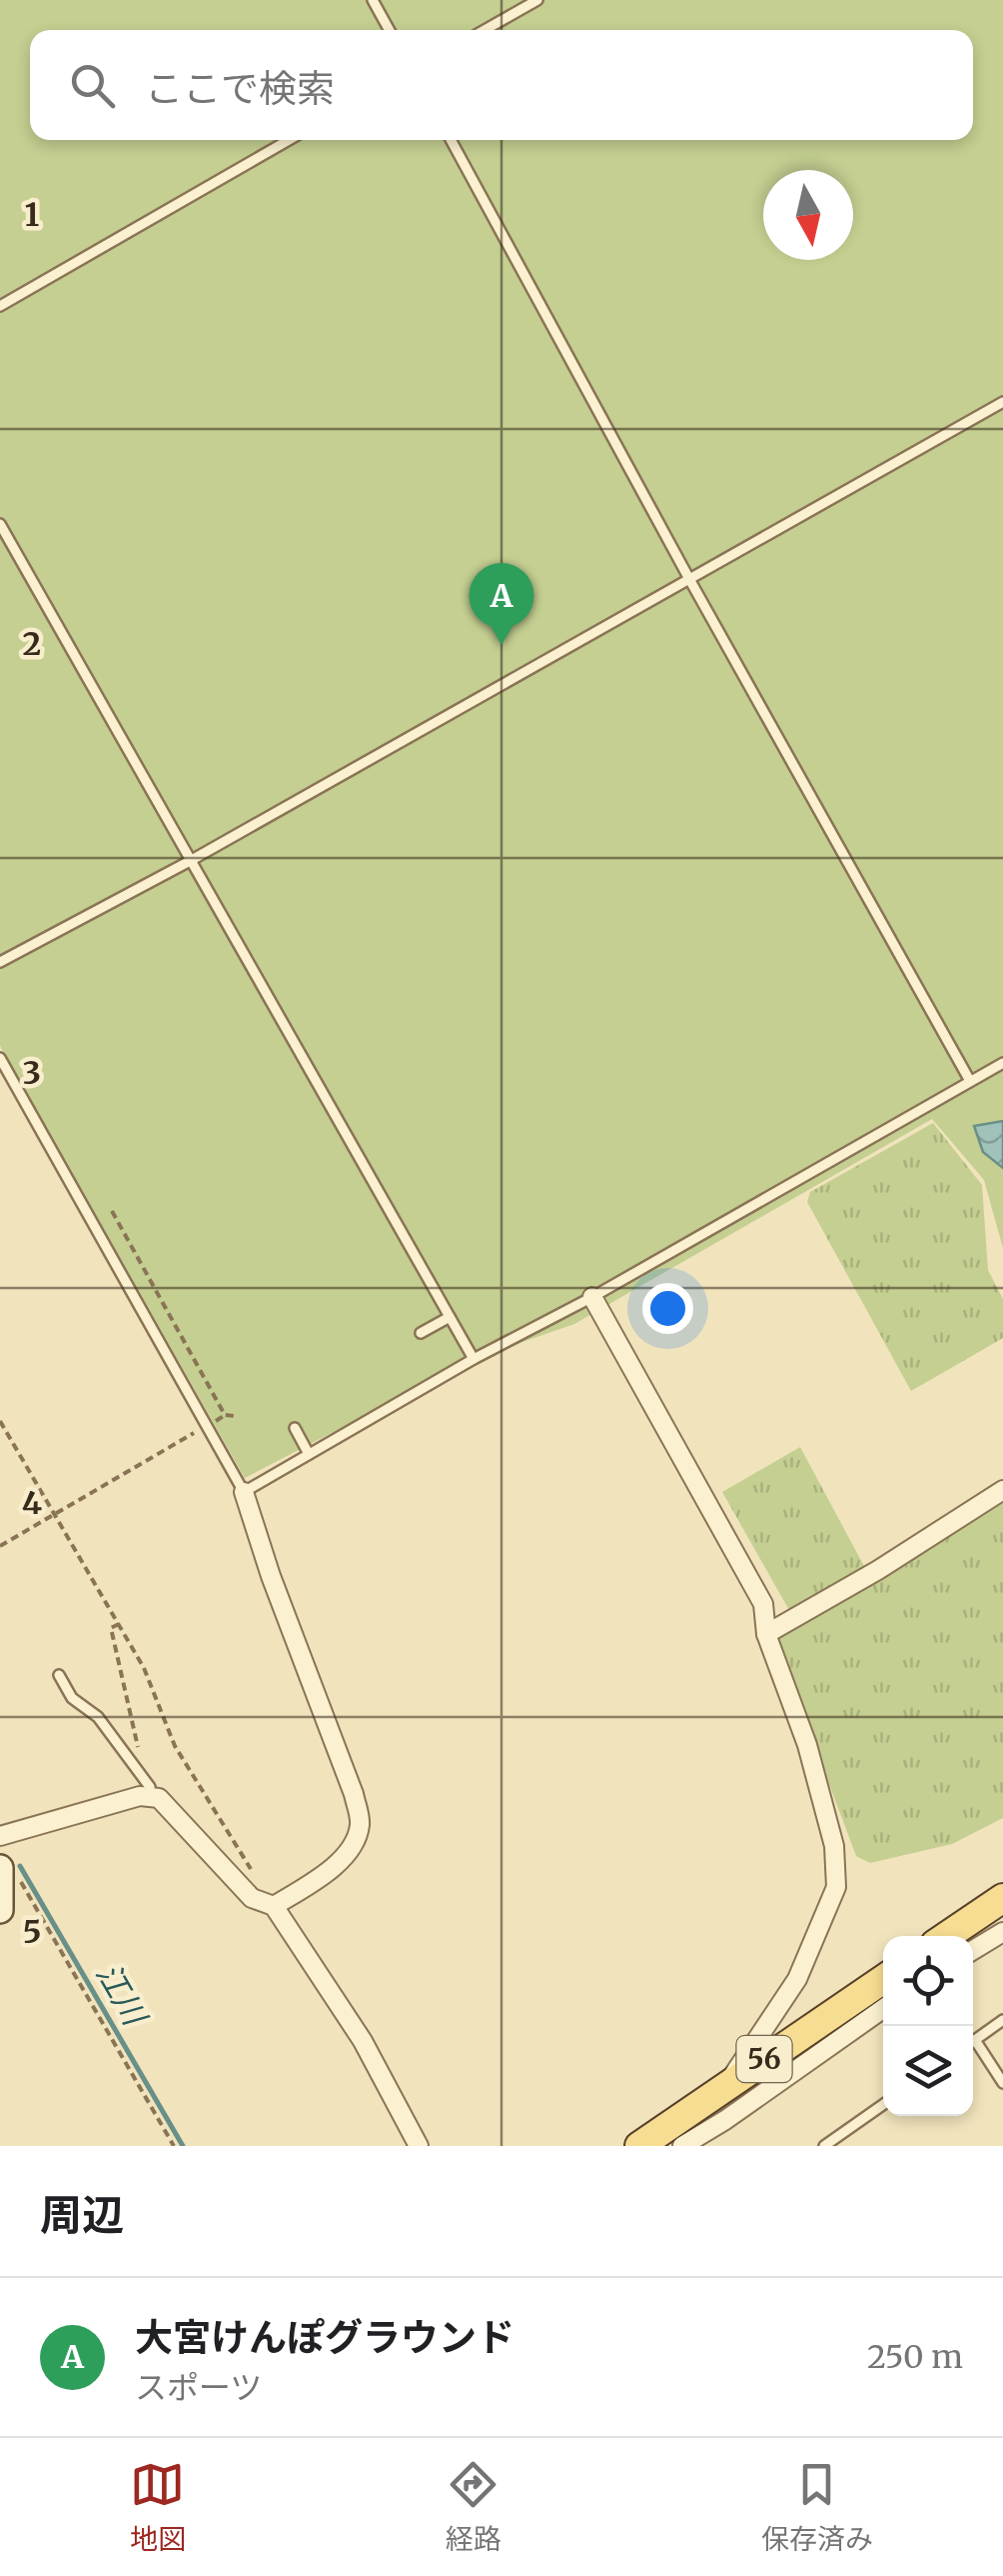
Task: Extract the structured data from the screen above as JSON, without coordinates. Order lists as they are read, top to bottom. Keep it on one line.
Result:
{"streets":{"main road":["56"]},"water":["江川"],"north":"bottom","page":{"search":"ここで検索","pins":"A","heading":"周辺","list":[{"mark":"A","name":"大宮けんぽグラウンド","note":"スポーツ","value":"250 m"}],"nav":["地図","経路","保存済み"]},"grid":{"rows":["1","2","3","4","5"]}}
